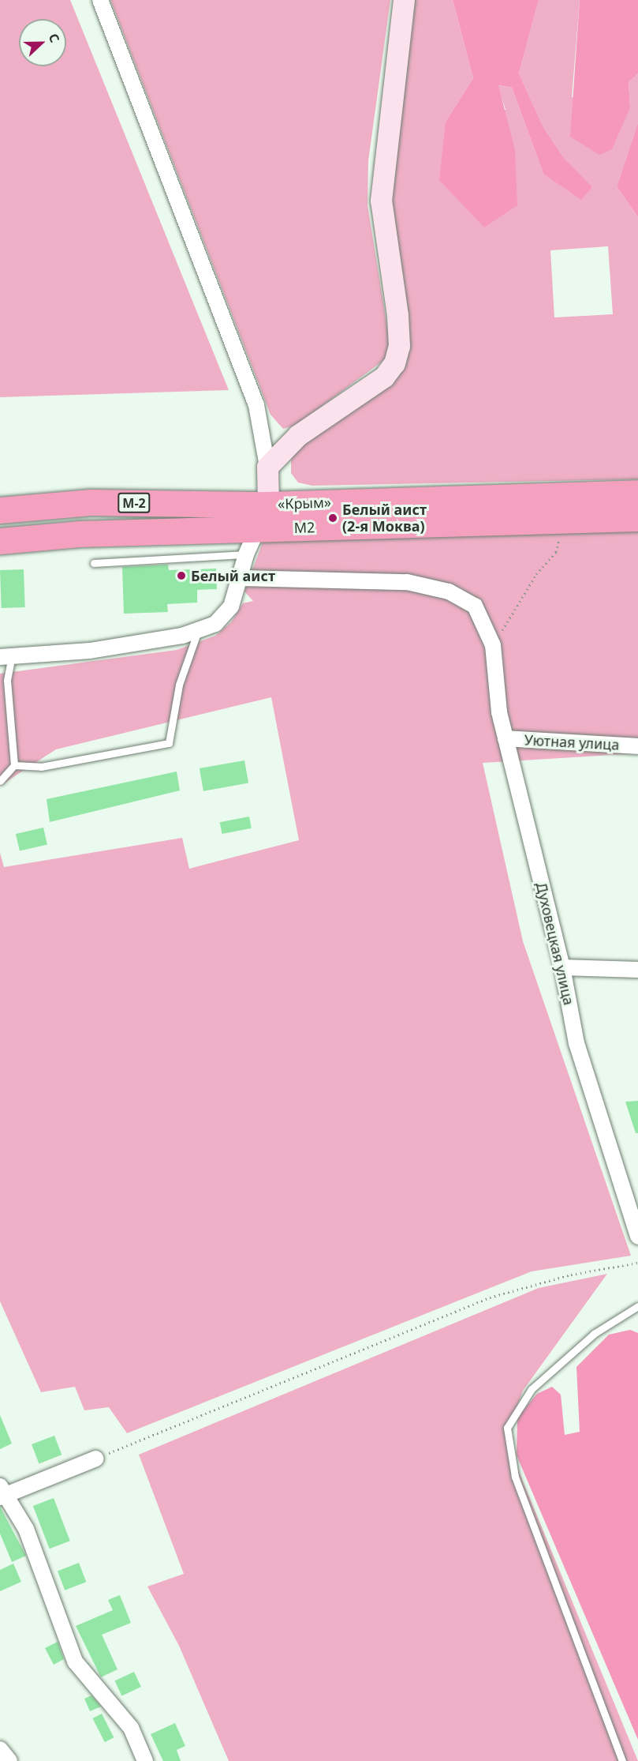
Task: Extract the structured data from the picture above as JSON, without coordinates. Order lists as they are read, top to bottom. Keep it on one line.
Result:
{"streets":{"highway":["М-2","«Крым»","М2"],"street":["Уютная улица","Духовецкая улица"]},"crossings":[["Уютная улица","Духовецкая улица"]],"places":["Белый аист (2-я Моква)","Белый аист"],"north":"right"}
